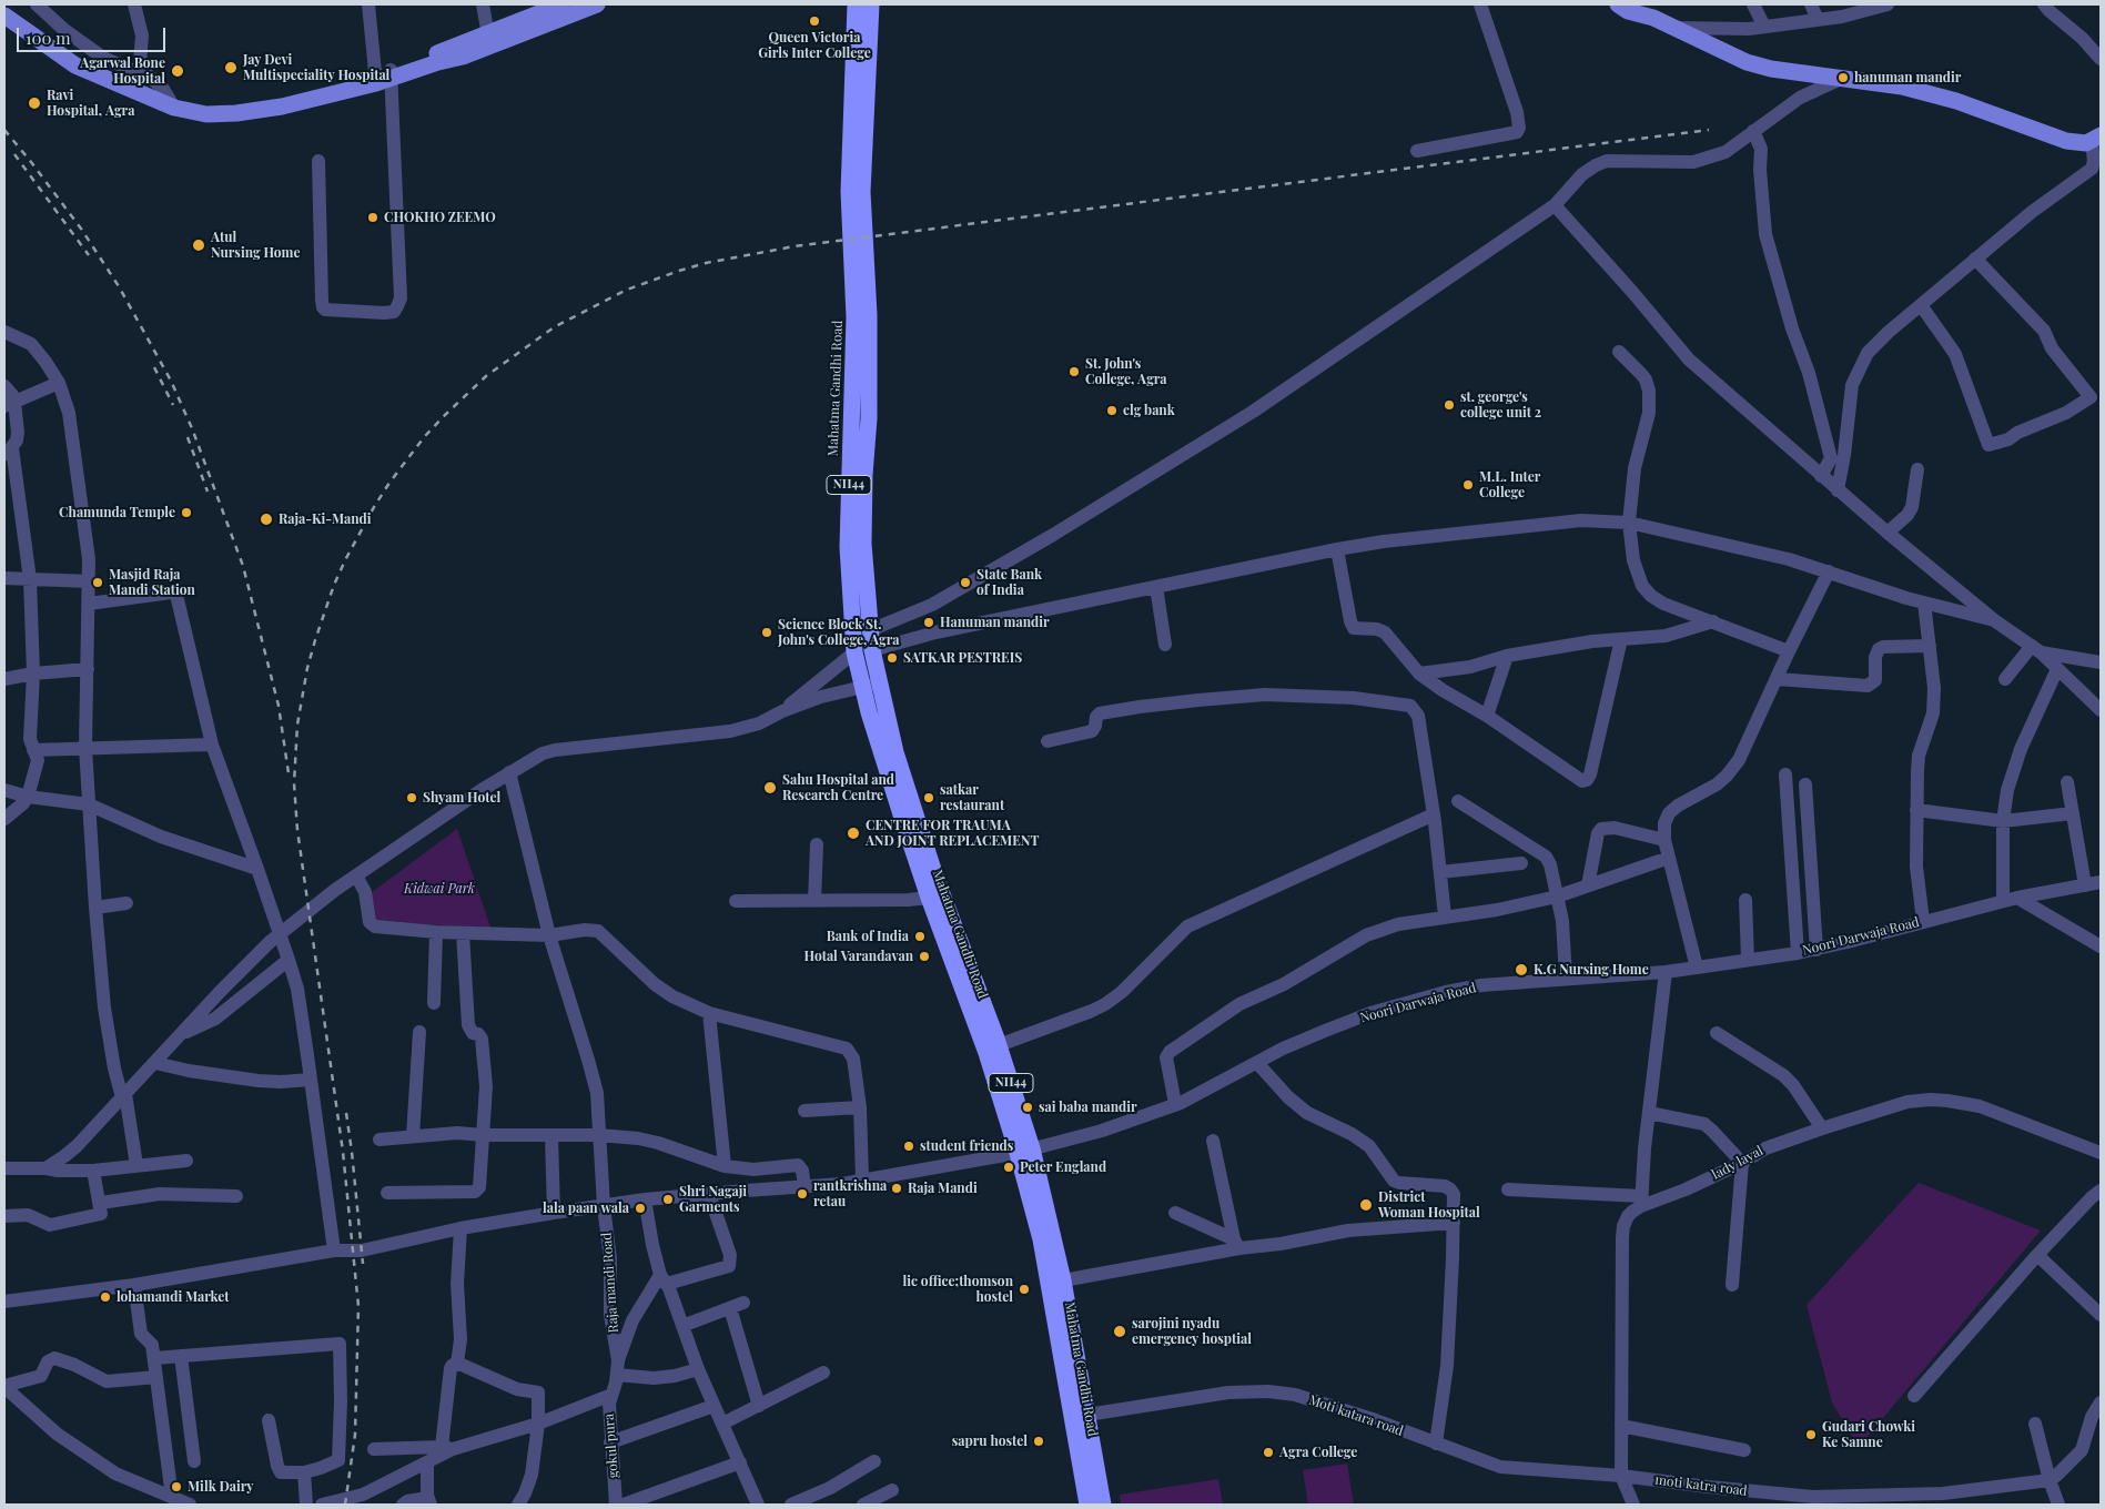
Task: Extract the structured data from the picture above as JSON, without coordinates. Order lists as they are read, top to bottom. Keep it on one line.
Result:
{"streets":{"highway":["Mahatma Gandhi Road","NH44"],"street":["Noori Darwaja Road","lady layal","Raja mandi Road","Moti katara road","gokul pura","moti katra road"]},"crossings":[["Mahatma Gandhi Road","Noori Darwaja Road"],["Mahatma Gandhi Road","Moti katara road"],["Noori Darwaja Road","Raja mandi Road"],["lady layal","Moti katara road"],["lady layal","moti katra road"],["Raja mandi Road","gokul pura"],["Moti katara road","moti katra road"]],"parks":["Kidwai Park"],"places":["Queen Victoria Girls Inter College","Jay Devi Multispeciality Hospital","Agarwal Bone Hospital","hanuman mandir","Ravi Hospital, Agra","CHOKHO ZEEMO","Atul Nursing Home","St. John's College, Agra","st. george's college unit 2","clg bank","M.L. Inter College","Chamunda Temple","Raja-Ki-Mandi","Masjid Raja Mandi Station","State Bank of India","Hanuman mandir","Science Block St. John's College, Agra","SATKAR PESTREIS","Sahu Hospital and Research Centre","Shyam Hotel","satkar restaurant","CENTRE FOR TRAUMA AND JOINT REPLACEMENT","Bank of India","Hotal Varandavan","K.G Nursing Home","sai baba mandir","student friends","Peter England","Raja Mandi","rantkrishna retau","Shri Nagaji Garments","District Woman Hospital","lala paan wala","lic office;thomson hostel","lohamandi Market","sarojini nyadu emergency hosptial","Gudari Chowki Ke Samne","sapru hostel","Agra College","Milk Dairy"],"scale_bar":"100 m"}
